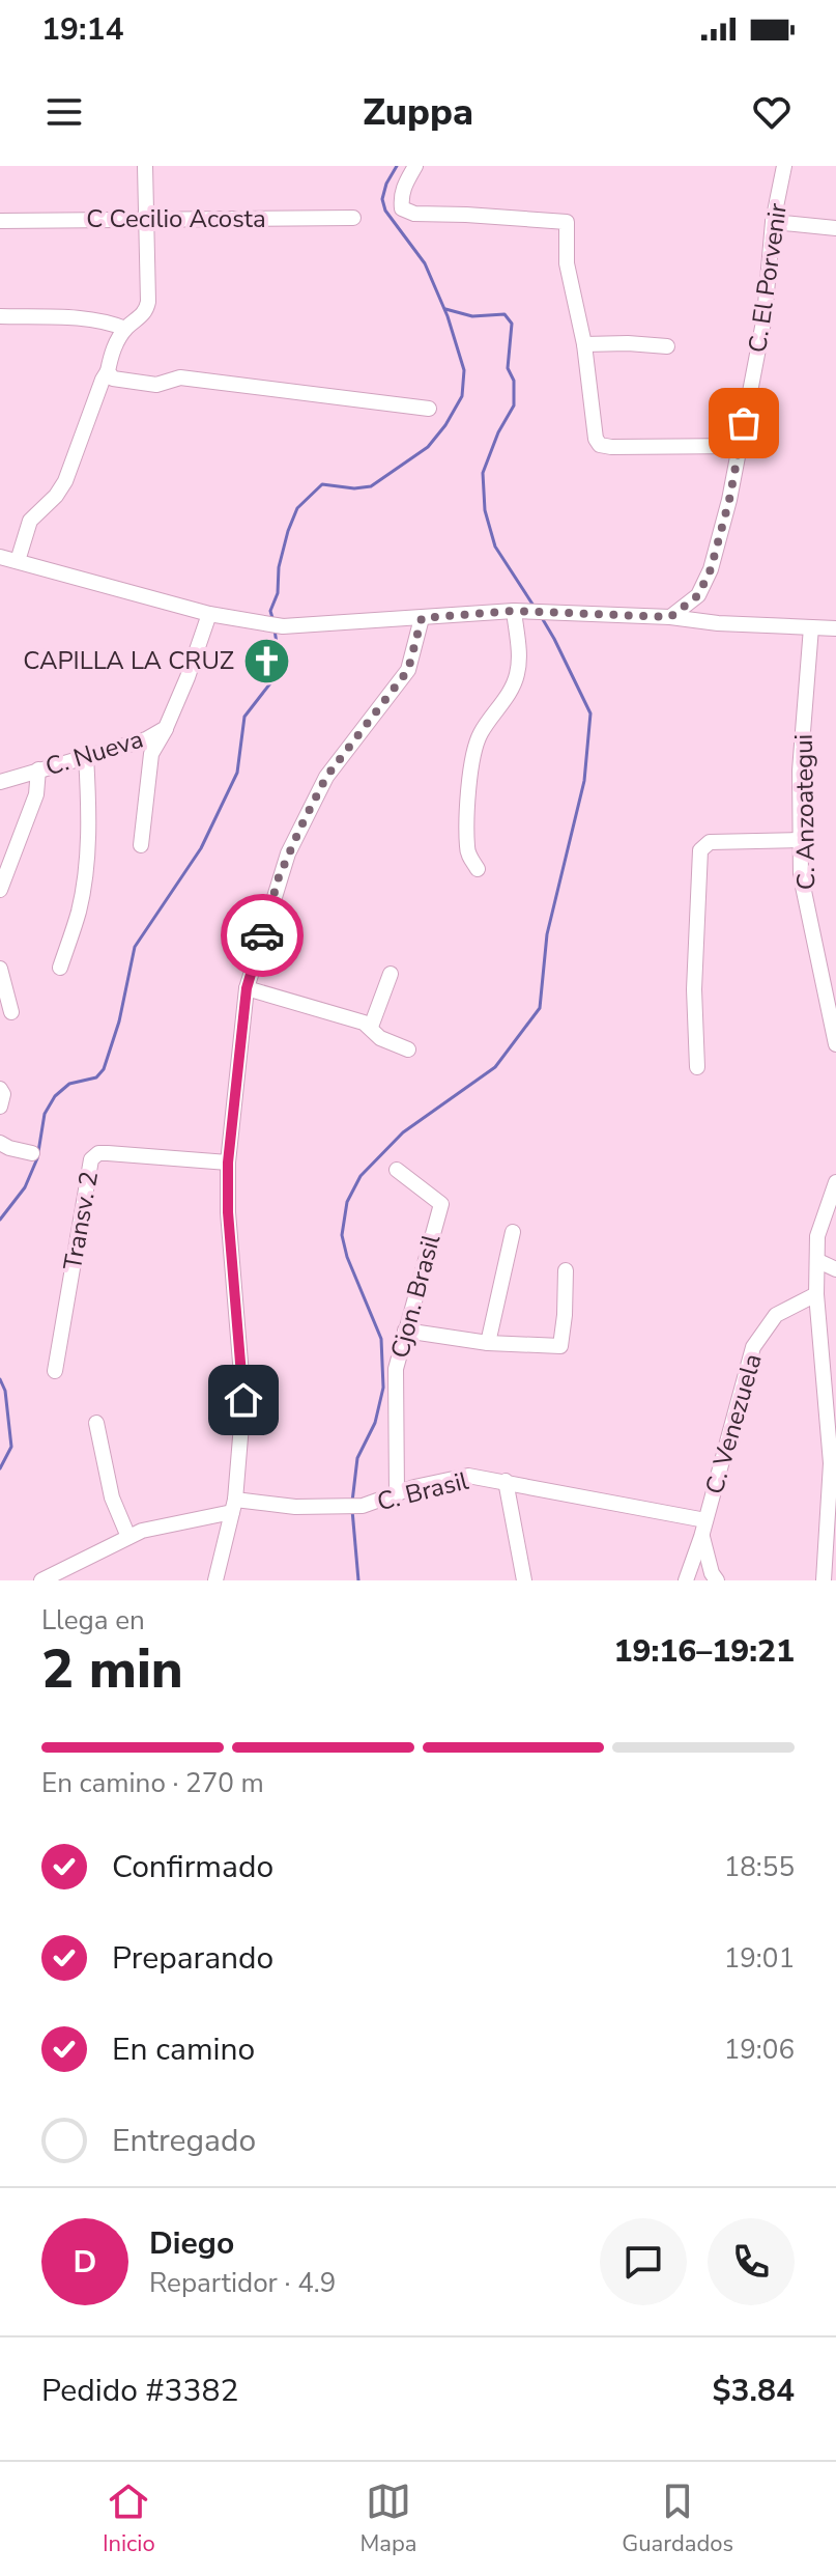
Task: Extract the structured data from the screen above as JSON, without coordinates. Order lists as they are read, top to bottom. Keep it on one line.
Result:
{"streets":{"street":["C Cecilio Acosta","C. El Porvenir","C. Nueva","C. Anzoategui","Transv. 2","Cjon. Brasil","C. Venezuela","C. Brasil"]},"crossings":[["Cjon. Brasil","C. Brasil"],["C. Venezuela","C. Brasil"]],"places":{"church":["CAPILLA LA CRUZ"]},"page":{"status":"19:14","header":"Zuppa","heading":["2 min","Llega en","19:16–19:21"],"panel":["Diego","Repartidor · 4.9","Pedido #3382","$3.84"],"bar":"En camino · 270 m","list":[["Confirmado","18:55"],["Preparando","19:01"],["En camino","19:06"],"Entregado"],"round":"D","tabs":["Inicio","Mapa","Guardados"]}}
